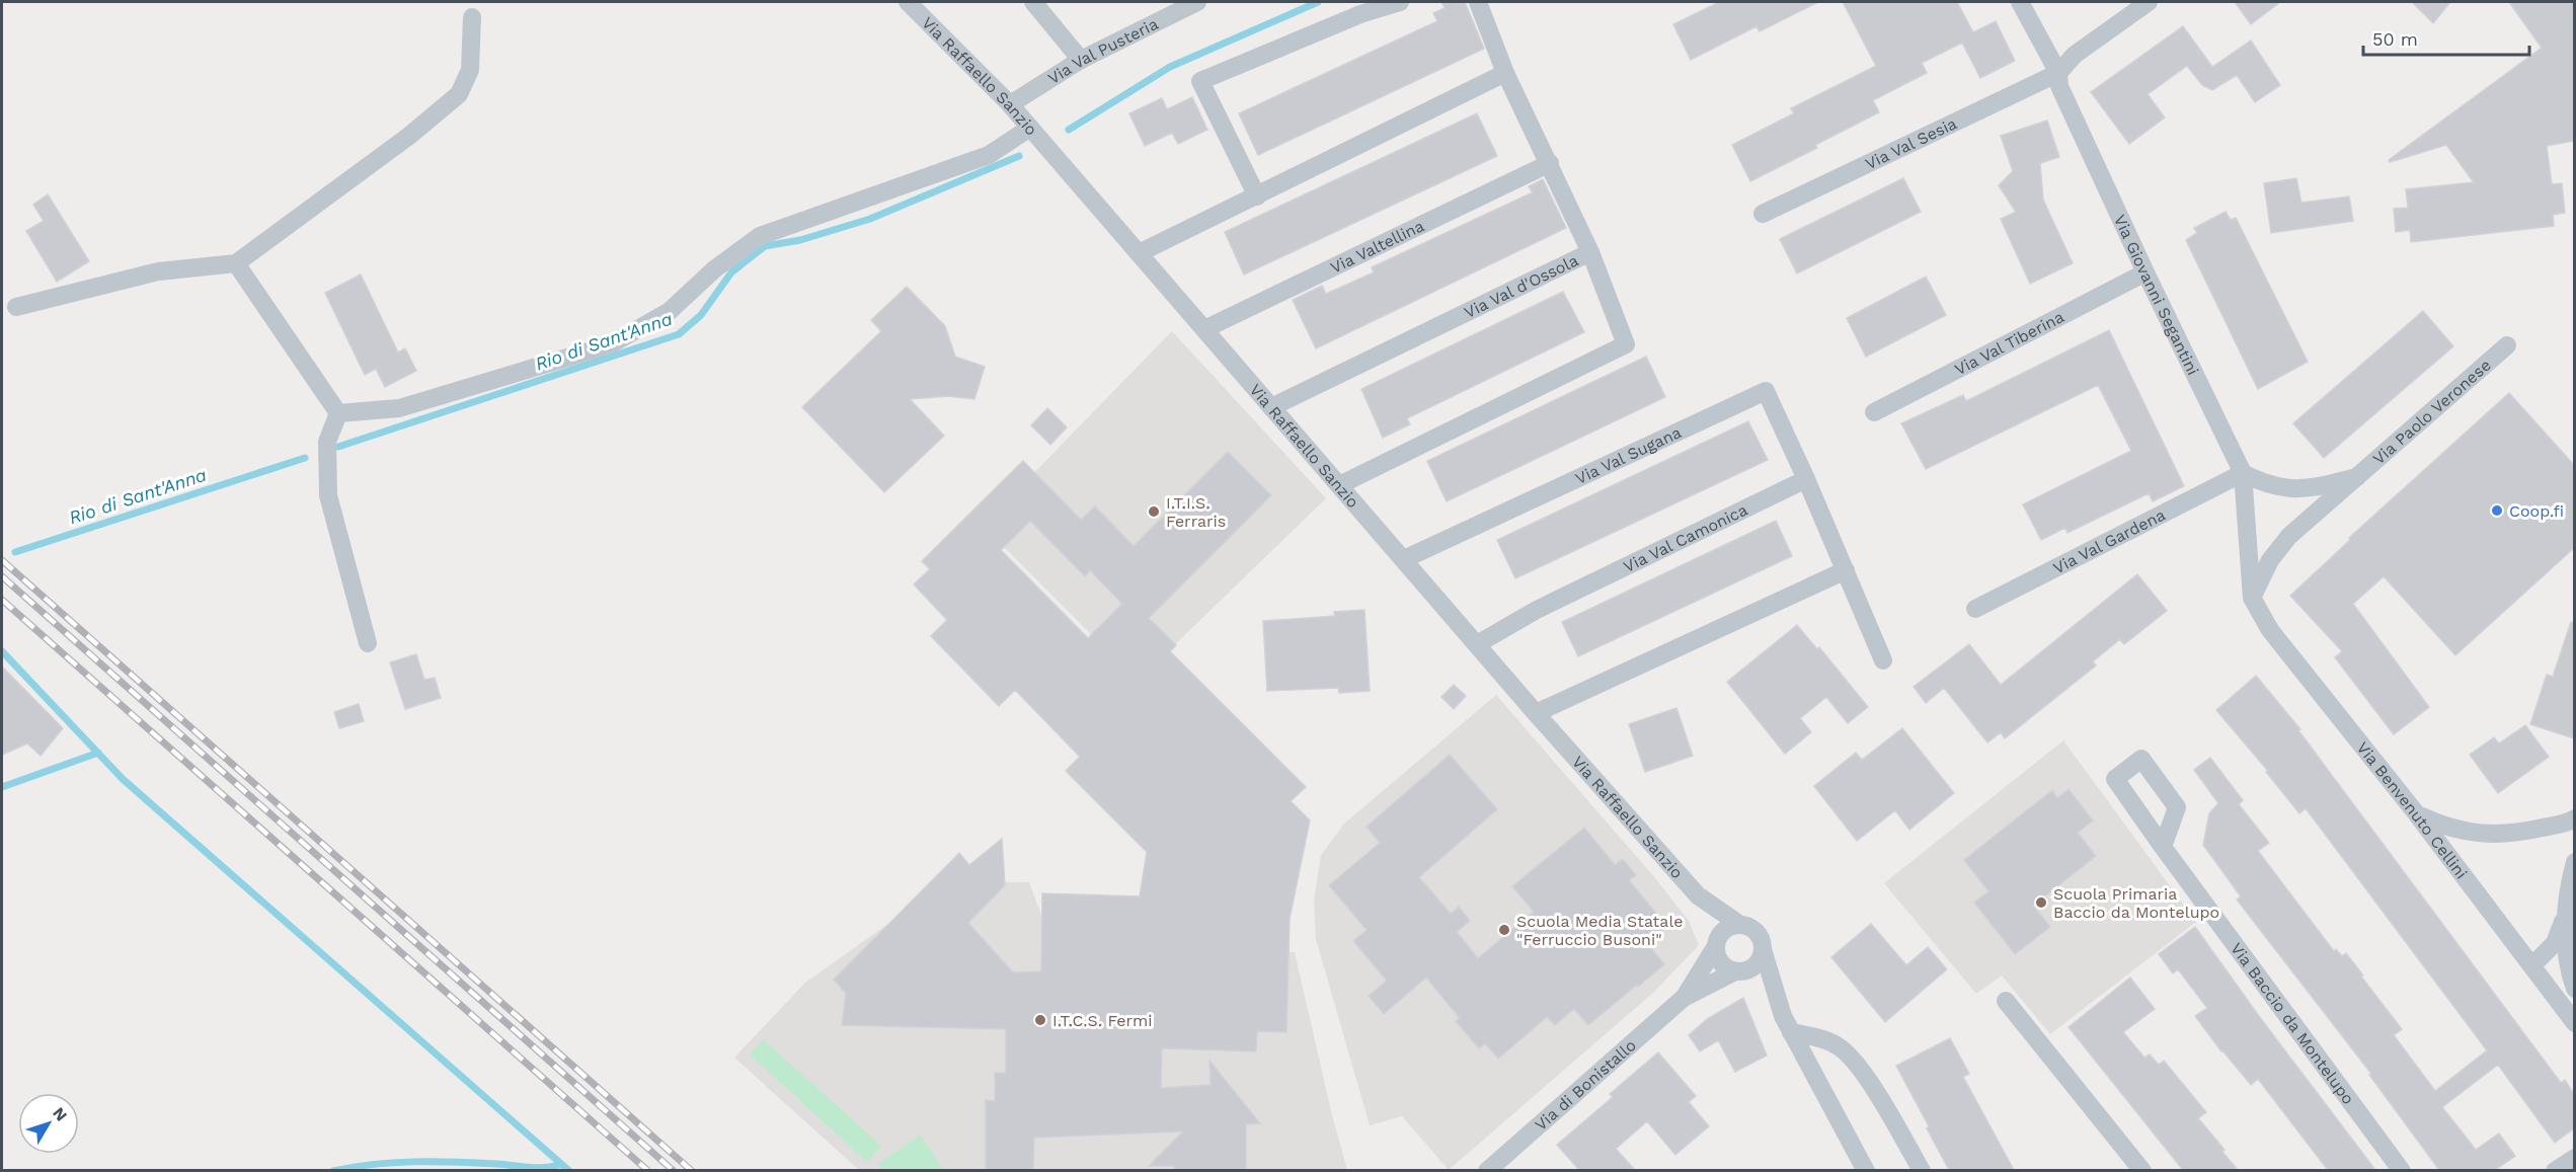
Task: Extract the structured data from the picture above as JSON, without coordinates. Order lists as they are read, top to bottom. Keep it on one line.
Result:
{"streets":{"street":["Via Val Pusteria","Via Raffaello Sanzio","Via Val Sesia","Via Valtellina","Via Val d'Ossola","Via Giovanni Segantini","Via Val Tiberina","Via Paolo Veronese","Via Val Sugana","Via Val Camonica","Via Val Gardena","Via Benvenuto Cellini","Via Baccio da Montelupo","Via di Bonistallo"]},"crossings":[["Via Val Pusteria","Via Raffaello Sanzio"],["Via Raffaello Sanzio","Via Valtellina"],["Via Raffaello Sanzio","Via Val d'Ossola"],["Via Raffaello Sanzio","Via Val Sugana"],["Via Raffaello Sanzio","Via Val Camonica"],["Via Raffaello Sanzio","Via di Bonistallo"],["Via Val Sesia","Via Giovanni Segantini"],["Via Giovanni Segantini","Via Val Tiberina"],["Via Giovanni Segantini","Via Paolo Veronese"],["Via Giovanni Segantini","Via Val Gardena"],["Via Giovanni Segantini","Via Benvenuto Cellini"],["Via Paolo Veronese","Via Val Gardena"],["Via Paolo Veronese","Via Benvenuto Cellini"],["Via Val Sugana","Via Val Camonica"]],"water":["Rio di Sant'Anna"],"places":["Coop.fi","I.T.I.S. Ferraris","Scuola Primaria Baccio da Montelupo","Scuola Media Statale \"Ferruccio Busoni\"","I.T.C.S. Fermi"],"scale_bar":"50 m","north":"top right"}
